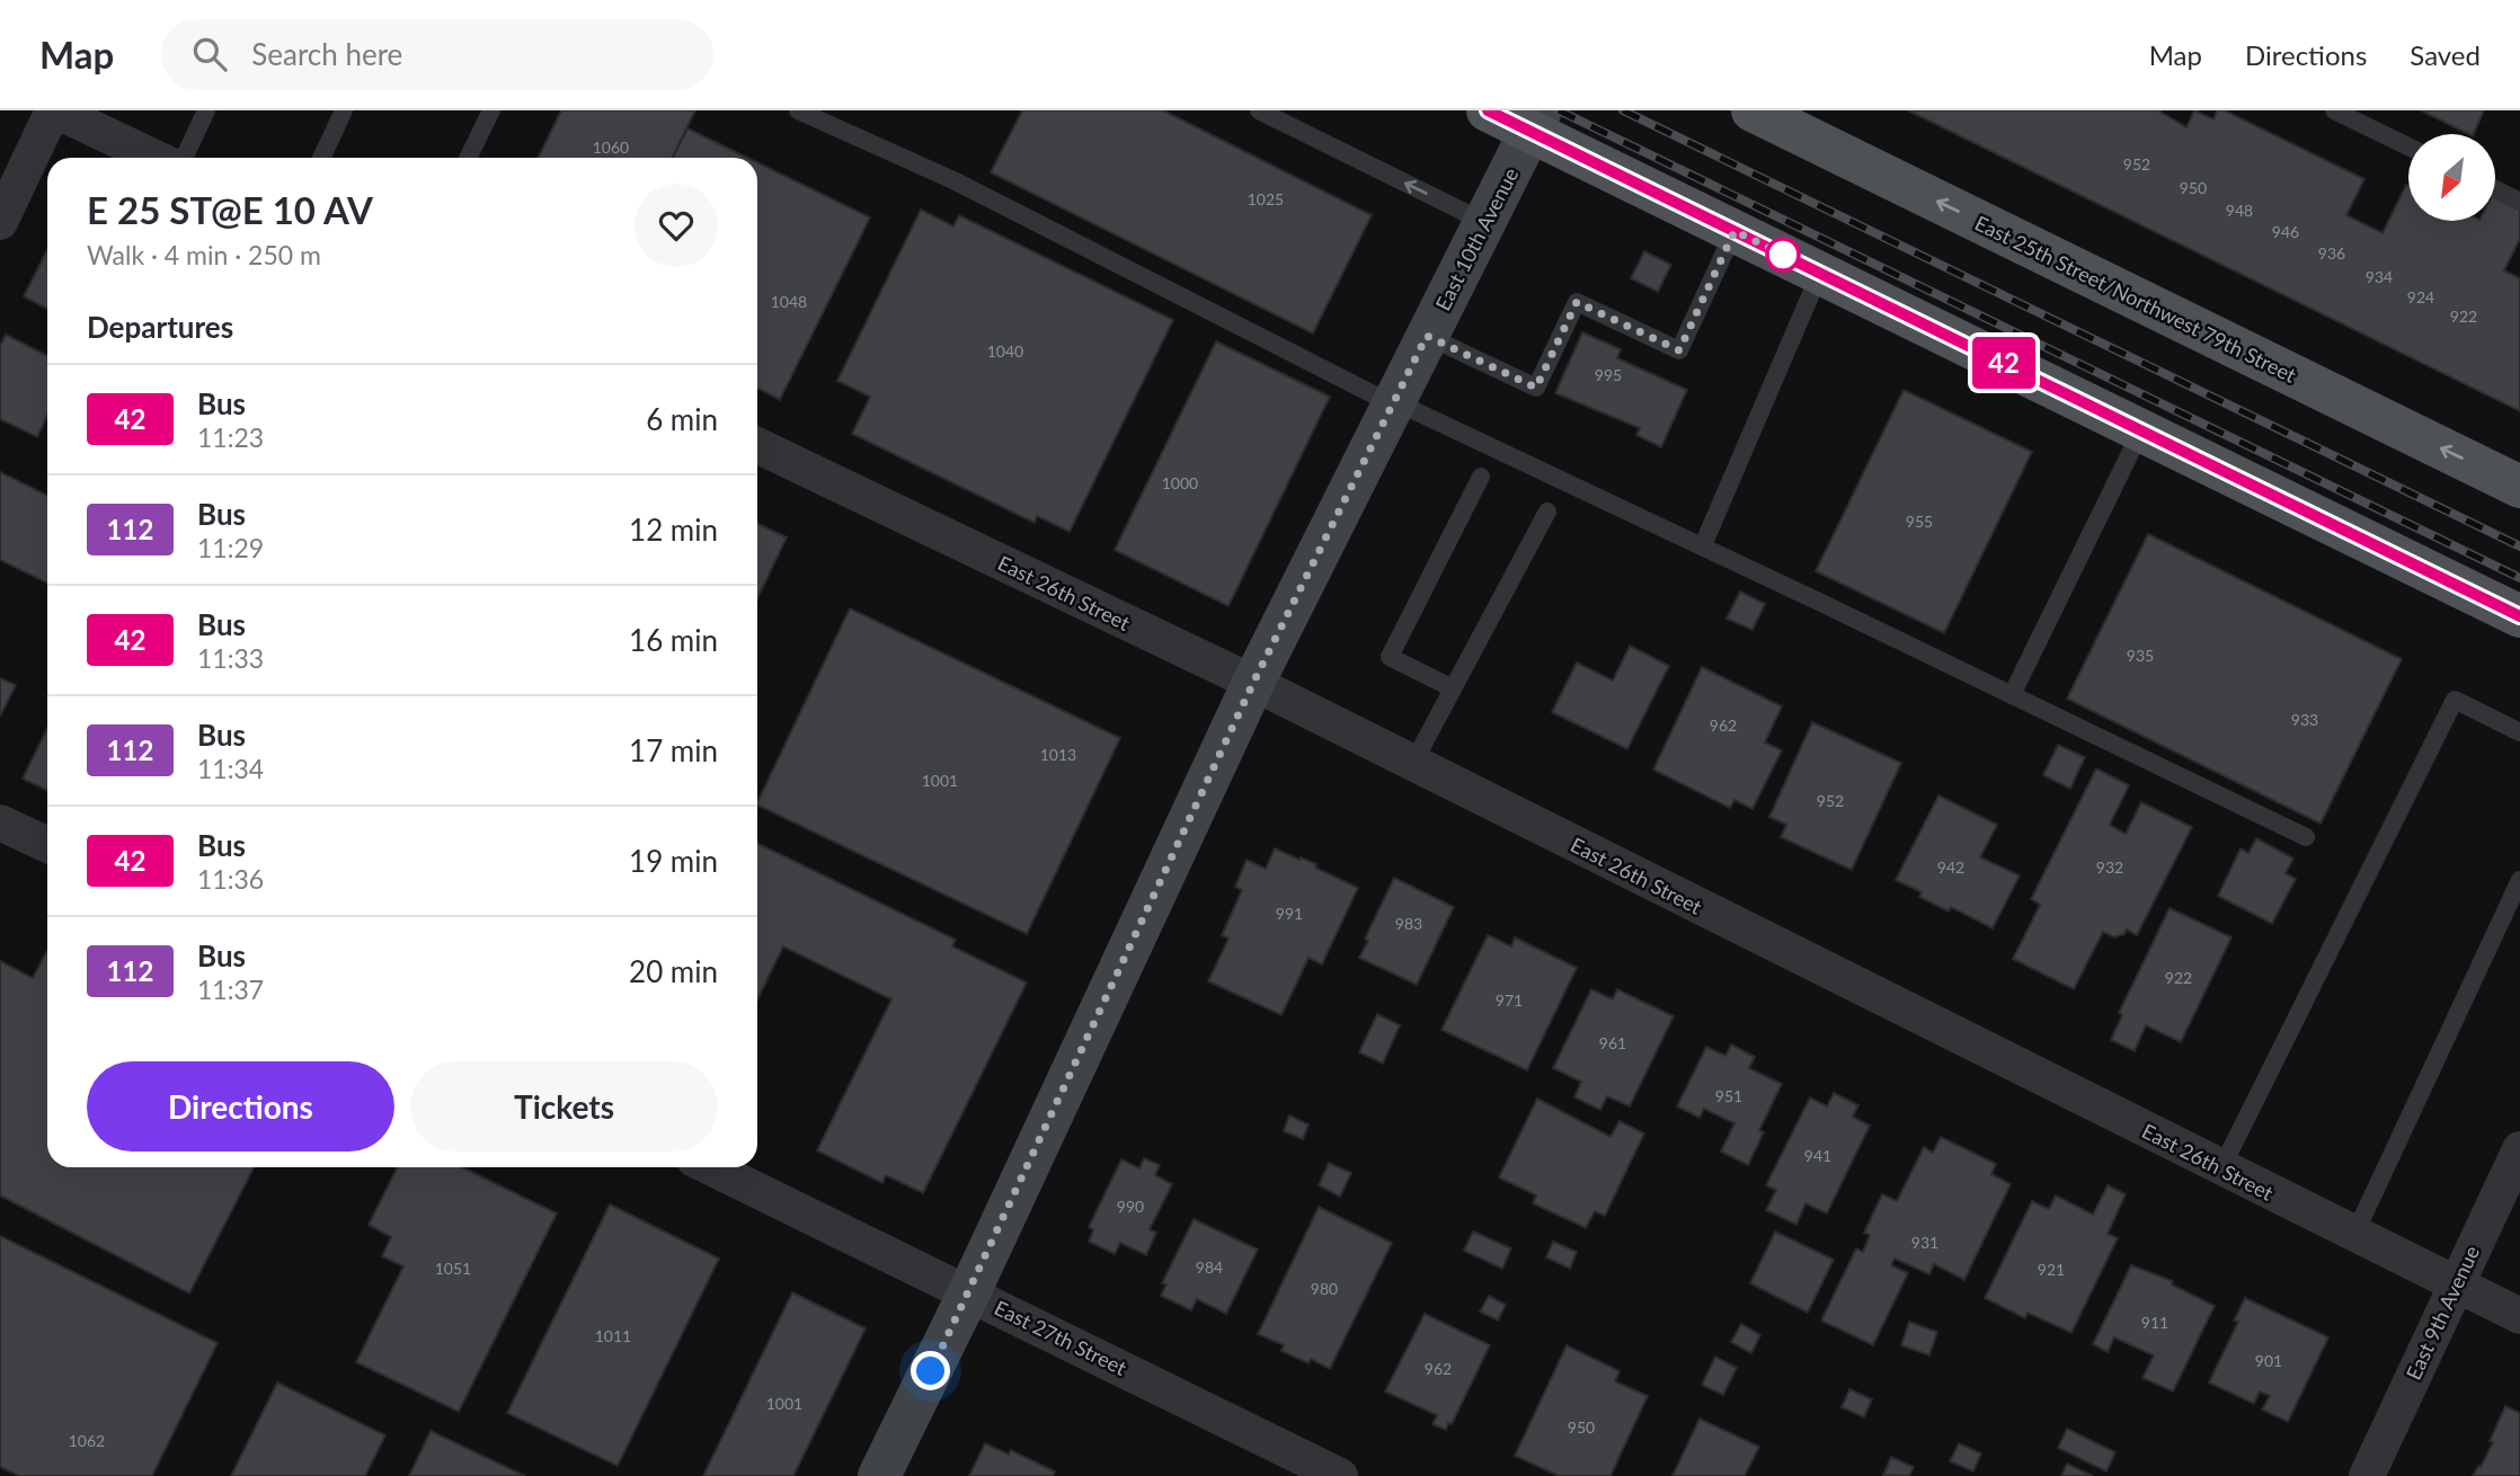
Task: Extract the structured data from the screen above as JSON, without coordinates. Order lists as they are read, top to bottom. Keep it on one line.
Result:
{"streets":{"main road":["East 25th Street/Northwest 79th Street"],"street":["East 10th Avenue","East 26th Street","East 9th Avenue","East 27th Street"]},"crossings":[["East 10th Avenue","East 26th Street"],["East 10th Avenue","East 27th Street"],["East 26th Street","East 9th Avenue"]],"lines":["bus line 42"],"house_numbers":["1060","952","950","1025","948","946","936","934","924","1048","922","1040","995","1000","955","935","933","962","1013","1001","952","942","932","991","983","922","971","961","951","941","990","931","984","1051","921","980","911","1011","901","962","1001","950","1062"],"north":"bottom left","page":{"header":"Map","search":"Search here","nav":["Map","Directions","Saved"],"on_map":"42","heading":[["E 25 ST@E 10 AV","Walk · 4 min · 250 m"],"Departures"],"list":[{"mark":"42","name":"Bus","note":"11:23","value":"6 min"},{"mark":"112","name":"Bus","note":"11:29","value":"12 min"},{"mark":"42","name":"Bus","note":"11:33","value":"16 min"},{"mark":"112","name":"Bus","note":"11:34","value":"17 min"},{"mark":"42","name":"Bus","note":"11:36","value":"19 min"},{"mark":"112","name":"Bus","note":"11:37","value":"20 min"}],"buttons":["Directions","Tickets"]}}
